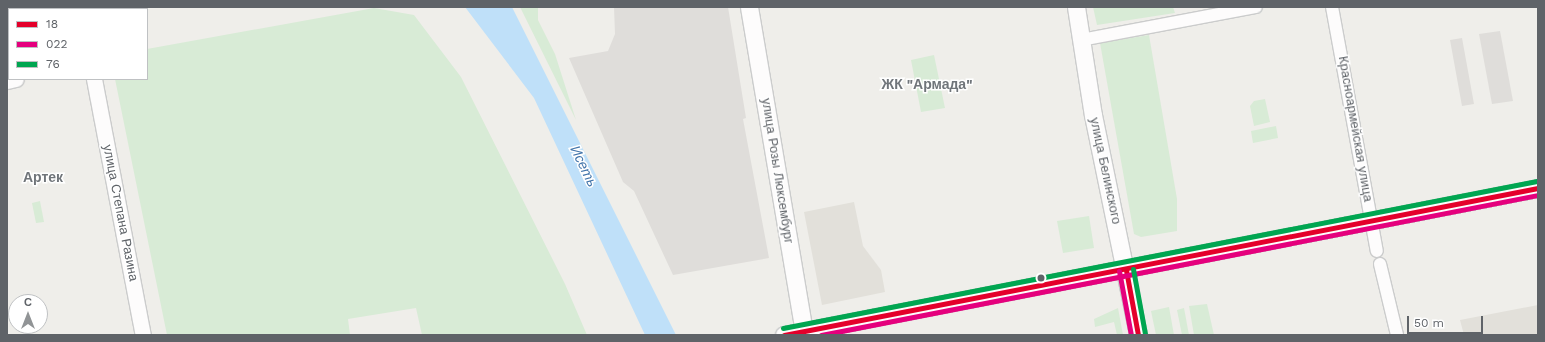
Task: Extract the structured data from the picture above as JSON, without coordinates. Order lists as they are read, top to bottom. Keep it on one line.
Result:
{"streets":{"main road":["улица Розы Люксембург","улица Белинского"],"street":["Красноармейская улица","улица Степана Разина"]},"districts":["ЖК \"Армада\"","Артек"],"water":["Исеть"],"lines":["transit line 76","transit line 18","transit line 022"],"legend":["18","022","76"],"scale_bar":"50 m","north":"top"}
